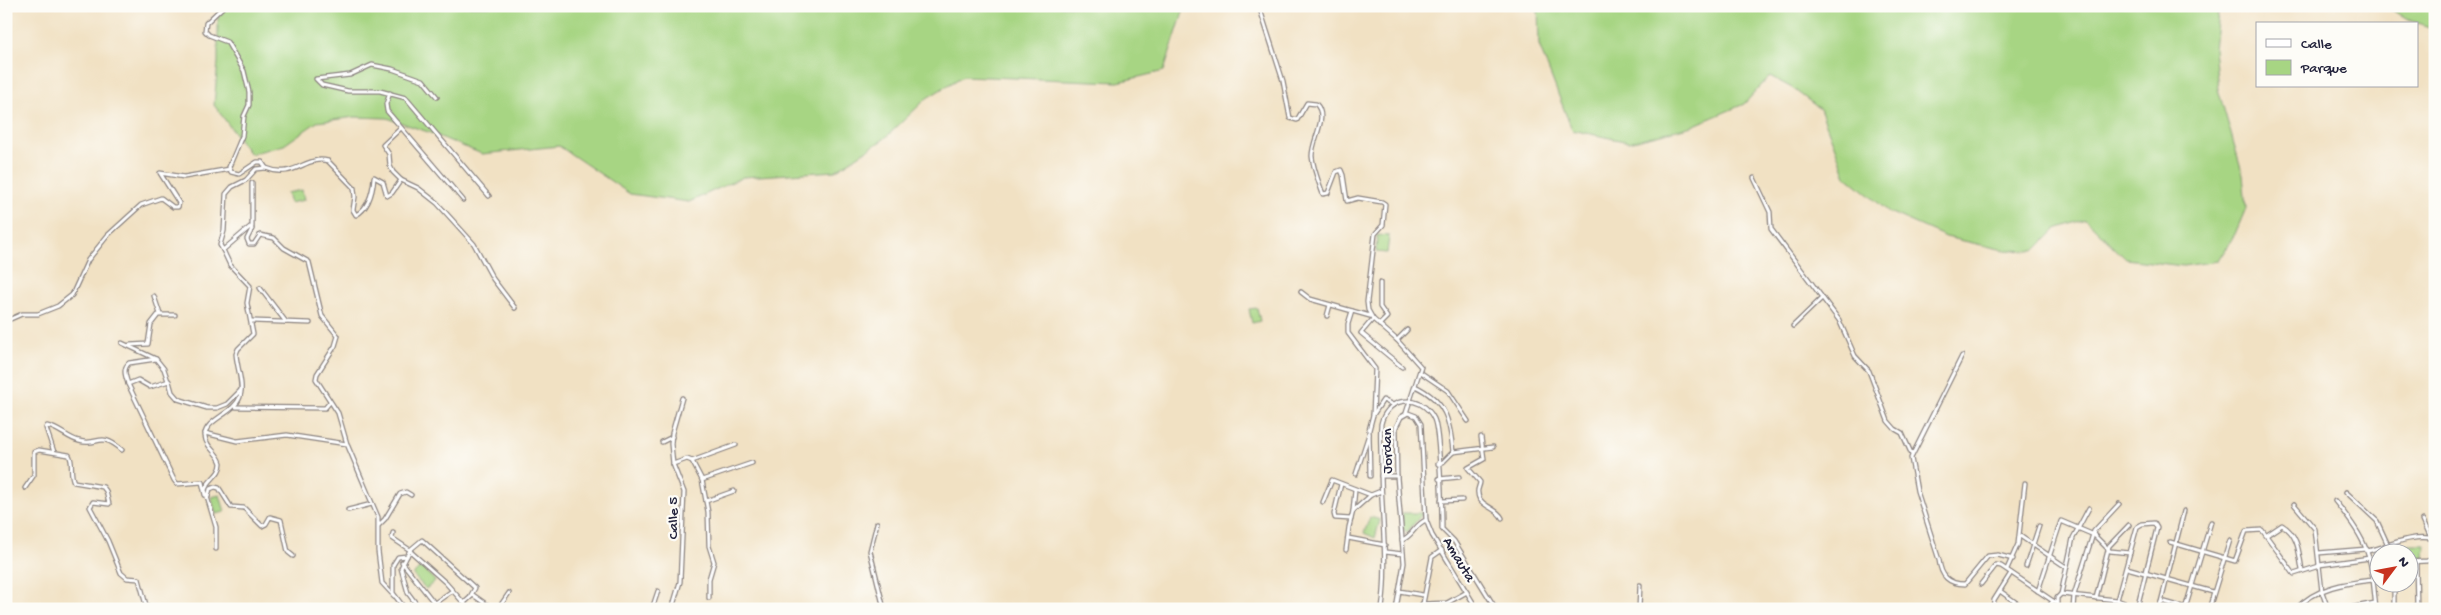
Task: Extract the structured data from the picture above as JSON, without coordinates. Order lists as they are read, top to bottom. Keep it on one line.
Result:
{"streets":{"street":["Jordan","Calle 5","Amauta"]},"crossings":[["Jordan","Amauta"]],"legend":["Calle","Parque"],"north":"top right"}
